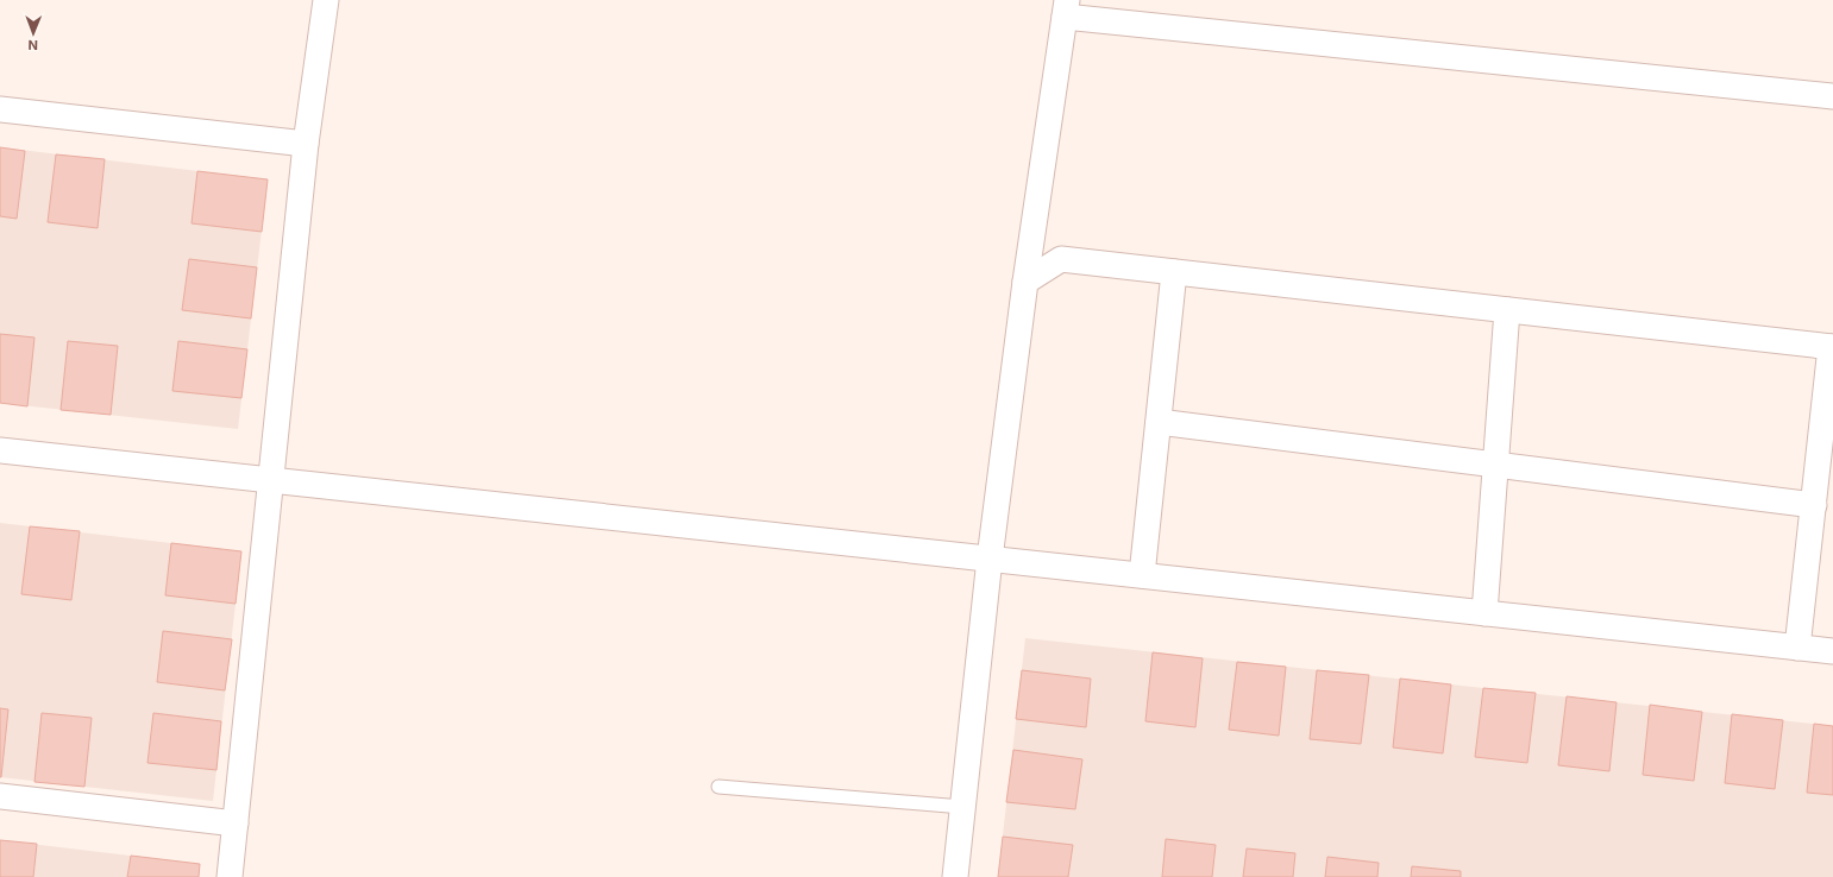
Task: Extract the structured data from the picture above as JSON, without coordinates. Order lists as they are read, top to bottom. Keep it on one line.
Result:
{"north":"bottom"}
